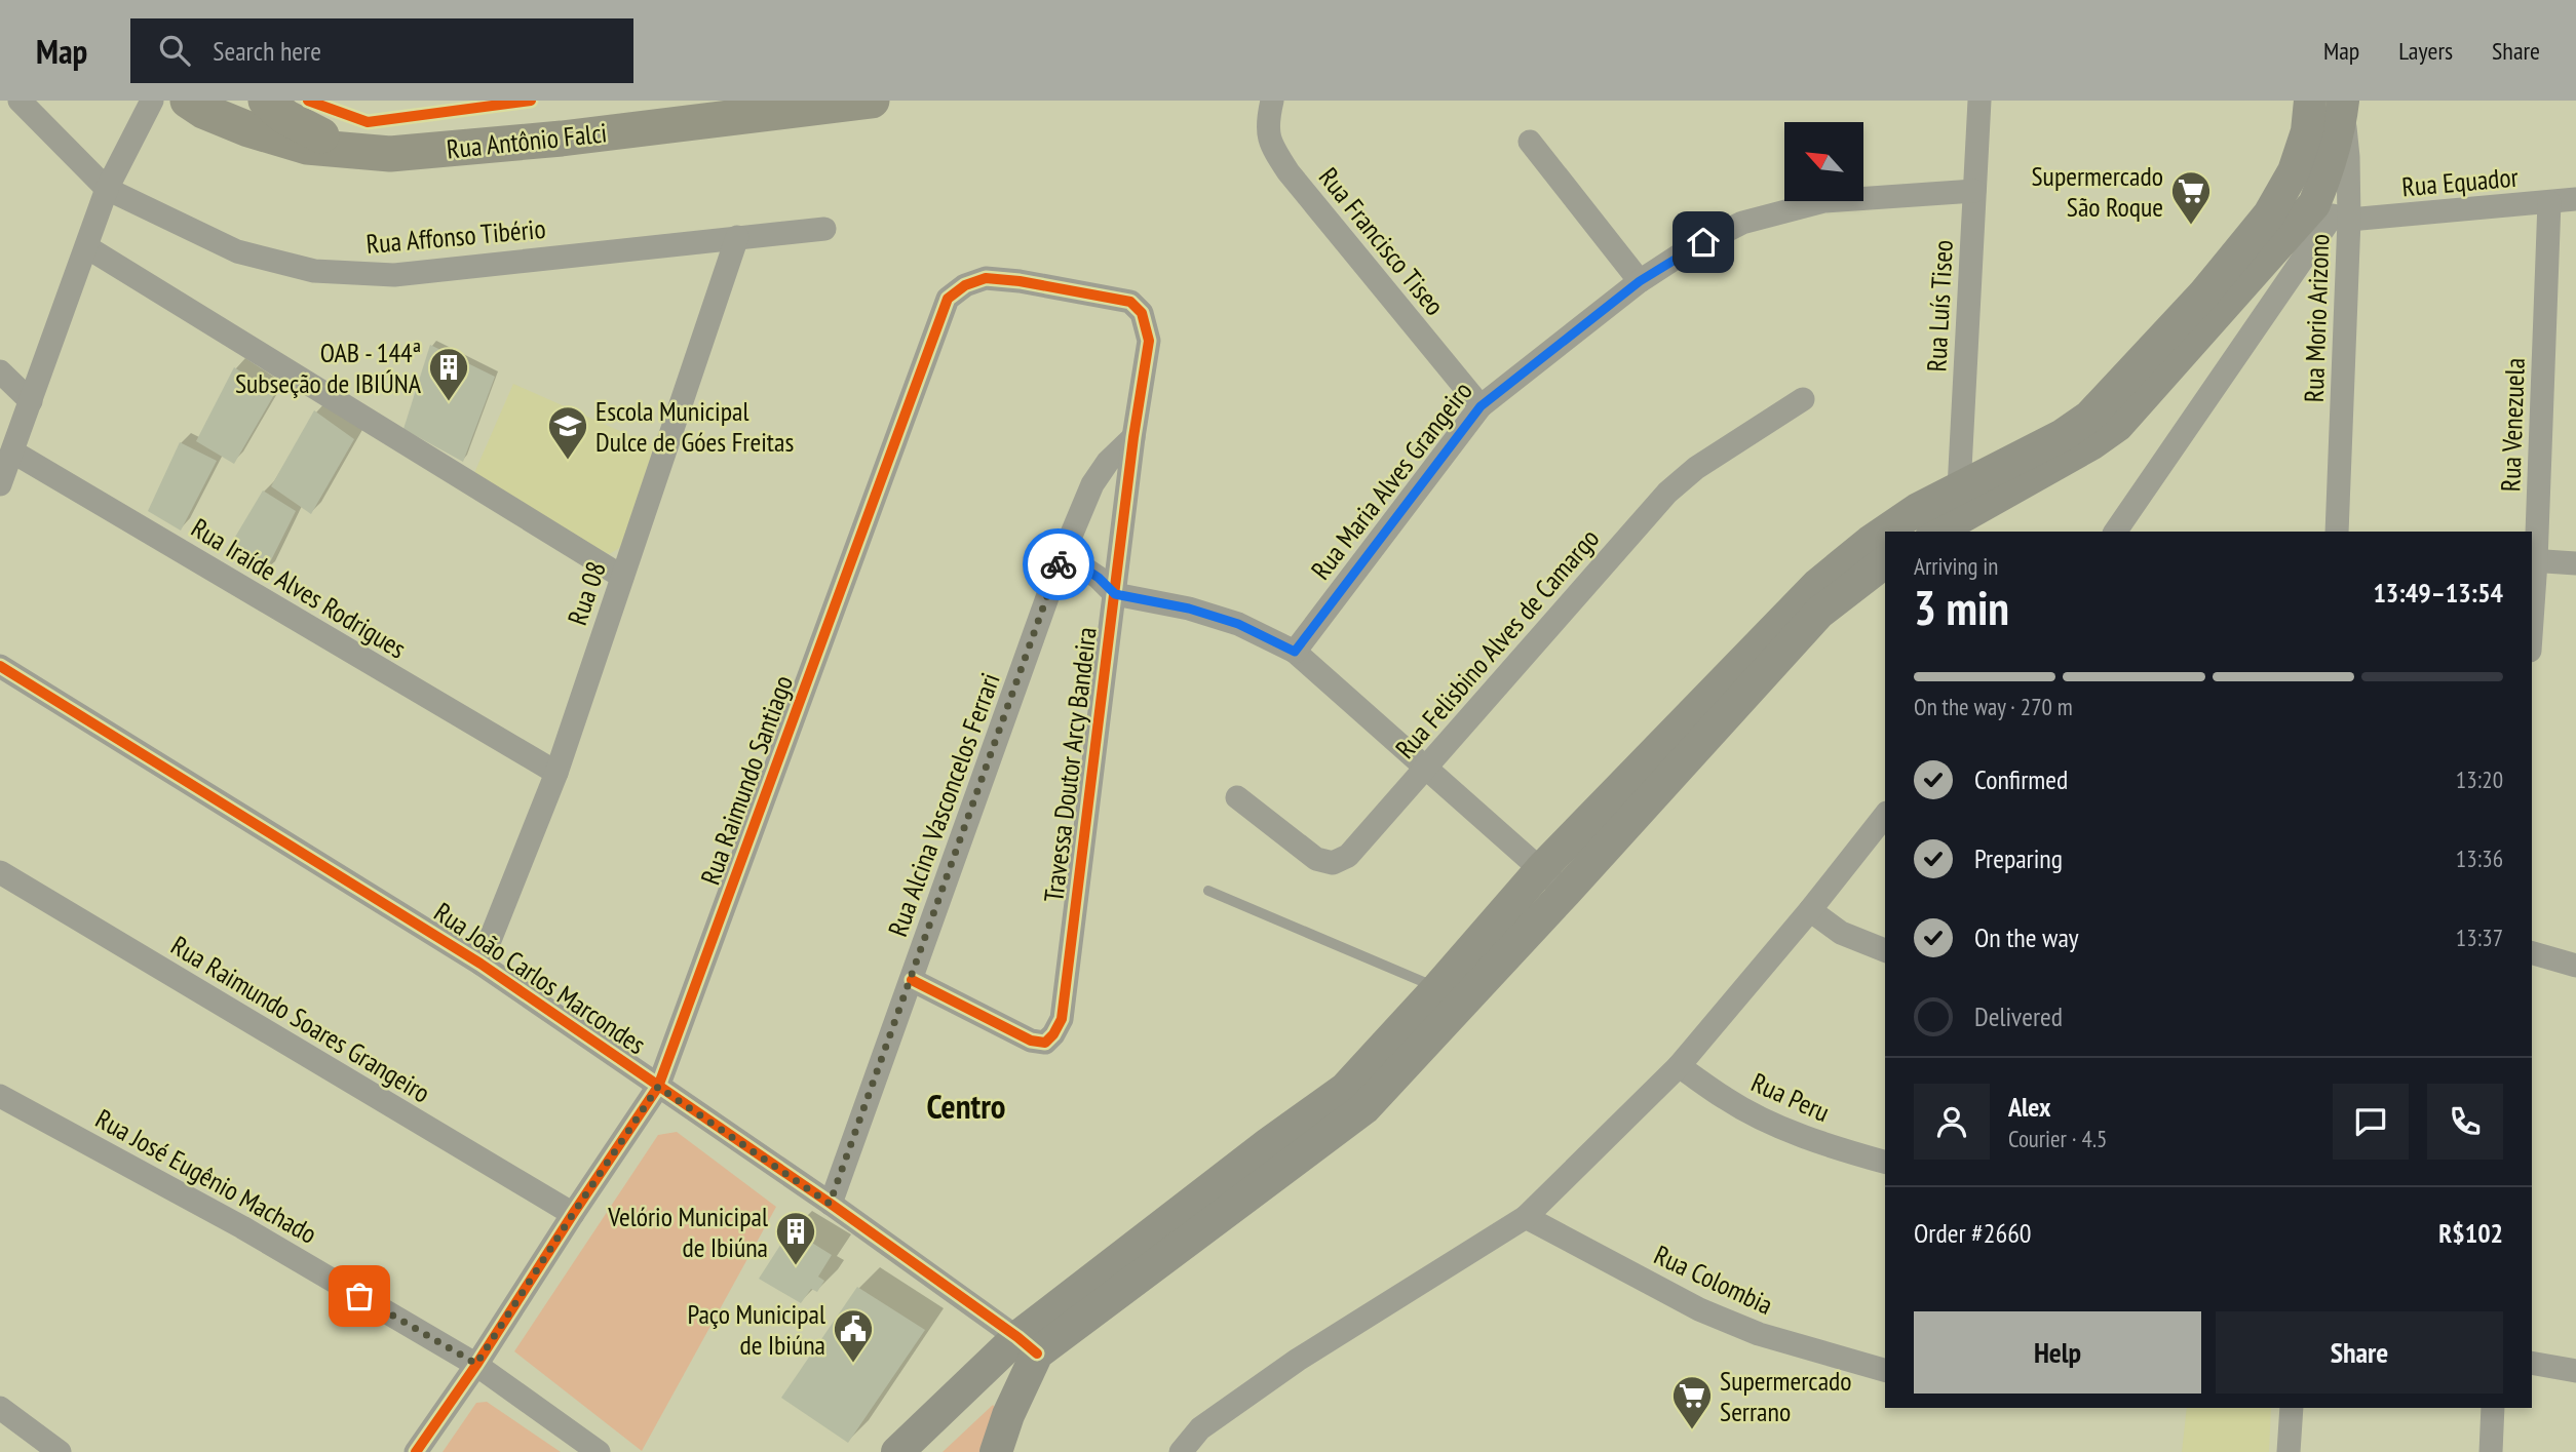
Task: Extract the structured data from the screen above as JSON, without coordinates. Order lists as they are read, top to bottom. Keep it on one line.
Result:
{"streets":{"main road":["Rua Antônio Falci"],"street":["Rua Equador","Rua Affonso Tibério","Rua Francisco Tiseo","Rua Luís Tiseo","Rua Morio Arizono","Rua Venezuela","Rua Maria Alves Grangeiro","Rua Iraíde Alves Rodrigues","Rua 08","Rua Felisbino Alves de Camargo","Travessa Doutor Arcy Bandeira","Rua Raimundo Santiago","Rua Alcina Vasconcelos Ferrari","Rua João Carlos Marcondes","Rua Raimundo Soares Grangeiro","Rua Peru","Rua José Eugênio Machado","Rua Colombia"]},"crossings":[["Rua Equador","Rua Morio Arizono"],["Rua Equador","Rua Venezuela"],["Rua Affonso Tibério","Rua 08"],["Rua Francisco Tiseo","Rua Maria Alves Grangeiro"],["Rua Luís Tiseo","Rua Maria Alves Grangeiro"],["Rua Iraíde Alves Rodrigues","Rua 08"],["Rua 08","Rua João Carlos Marcondes"],["Travessa Doutor Arcy Bandeira","Rua Raimundo Santiago"],["Travessa Doutor Arcy Bandeira","Rua Alcina Vasconcelos Ferrari"],["Rua Raimundo Santiago","Rua João Carlos Marcondes"],["Rua Raimundo Santiago","Rua Raimundo Soares Grangeiro"],["Rua Raimundo Santiago","Rua José Eugênio Machado"],["Rua Alcina Vasconcelos Ferrari","Rua João Carlos Marcondes"]],"districts":["Centro"],"places":{"supermarket":["Supermercado São Roque","Supermercado Serrano"],"building":["OAB - 144ª Subseção de IBIÚNA","Velório Municipal de Ibiúna"],"school or university":["Escola Municipal Dulce de Góes Freitas"],"public building":["Paço Municipal de Ibiúna"]},"north":"top left","page":{"header":"Map","search":"Search here","nav":["Map","Layers","Share"],"heading":["3 min","Arriving in","13:49–13:54"],"panel":["Alex","Courier · 4.5","Order #2660","R$102"],"bar":"On the way · 270 m","list":[["Confirmed","13:20"],["Preparing","13:36"],["On the way","13:37"],"Delivered"],"buttons":["Help","Share"]}}
